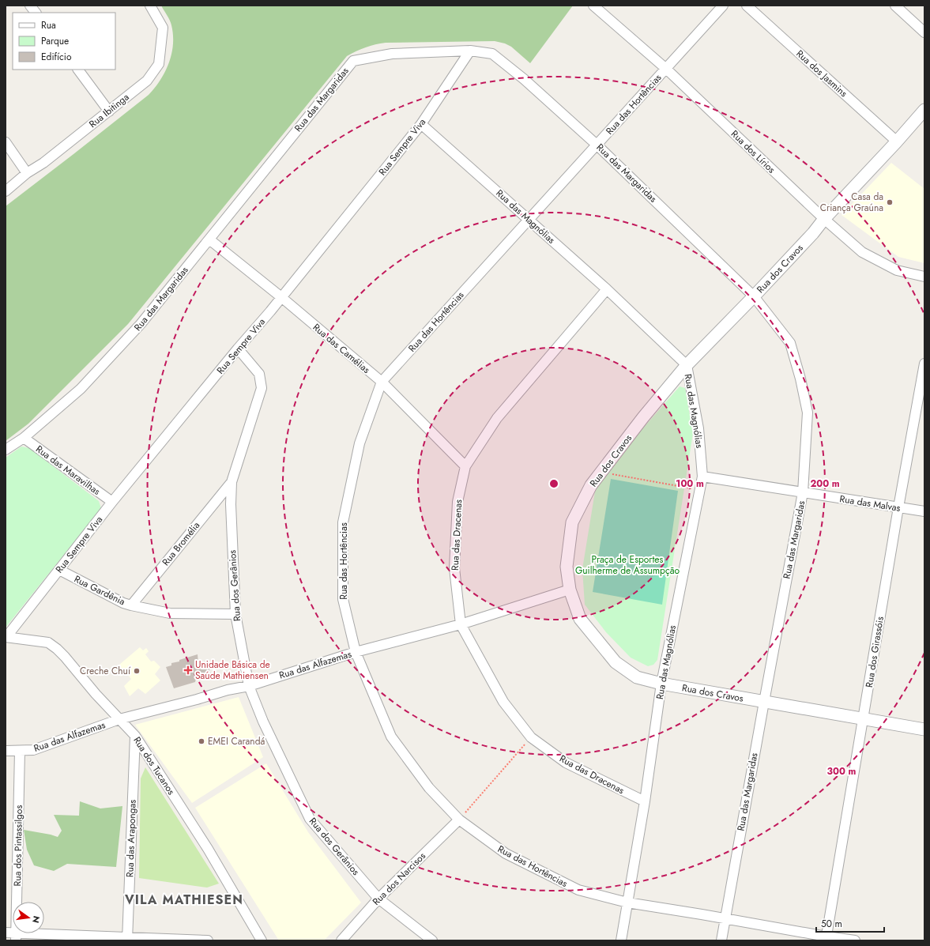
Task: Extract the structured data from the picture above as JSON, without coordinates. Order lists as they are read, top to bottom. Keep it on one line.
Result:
{"streets":{"street":["Rua dos Jasmins","Rua das Margaridas","Rua das Hortências","Rua Ibitinga","Rua Sempre Viva","Rua dos Lírios","Rua das Magnólias","Rua dos Cravos","Rua das Camélias","Rua das Maravilhas","Rua das Malvas","Rua das Dracenas","Rua Bromélia","Rua dos Gerânios","Rua Gardênia","Rua dos Girassóis","Rua das Alfazemas","Rua dos Tucanos","Rua das Arapongas","Rua dos Pintassilgos","Rua dos Narcisos"]},"crossings":[["Rua dos Jasmins","Rua dos Cravos"],["Rua das Margaridas","Rua das Hortências"],["Rua das Margaridas","Rua Sempre Viva"],["Rua das Margaridas","Rua dos Cravos"],["Rua das Margaridas","Rua das Camélias"],["Rua das Margaridas","Rua das Maravilhas"],["Rua das Margaridas","Rua das Malvas"],["Rua das Hortências","Rua dos Lírios"],["Rua das Hortências","Rua das Magnólias"],["Rua das Hortências","Rua das Camélias"],["Rua das Hortências","Rua dos Girassóis"],["Rua das Hortências","Rua das Alfazemas"],["Rua das Hortências","Rua dos Narcisos"],["Rua Sempre Viva","Rua das Magnólias"],["Rua Sempre Viva","Rua das Camélias"],["Rua Sempre Viva","Rua das Maravilhas"],["Rua Sempre Viva","Rua dos Gerânios"],["Rua Sempre Viva","Rua Gardênia"],["Rua Sempre Viva","Rua dos Tucanos"],["Rua dos Lírios","Rua dos Cravos"],["Rua das Magnólias","Rua dos Cravos"],["Rua das Magnólias","Rua das Malvas"],["Rua das Magnólias","Rua das Dracenas"],["Rua dos Cravos","Rua dos Girassóis"],["Rua dos Cravos","Rua das Alfazemas"],["Rua das Camélias","Rua das Dracenas"],["Rua das Malvas","Rua dos Girassóis"],["Rua das Dracenas","Rua das Alfazemas"],["Rua Bromélia","Rua dos Gerânios"],["Rua Bromélia","Rua Gardênia"],["Rua dos Gerânios","Rua Gardênia"],["Rua dos Gerânios","Rua das Alfazemas"],["Rua dos Gerânios","Rua dos Narcisos"],["Rua das Alfazemas","Rua dos Tucanos"],["Rua das Alfazemas","Rua dos Pintassilgos"],["Rua dos Tucanos","Rua das Arapongas"]],"districts":["VILA MATHIESEN"],"parks":["Praça de Esportes Guilherme de Assumpção"],"places":{"other":["Casa da Criança Graúna","Creche Chuí","EMEI Carandá"],"health":["Unidade Básica de Saúde Mathiensen"]},"legend":["Rua","Parque","Edifício"],"scale_bar":"50 m","north":"right","rings":["100 m","200 m","300 m"]}
